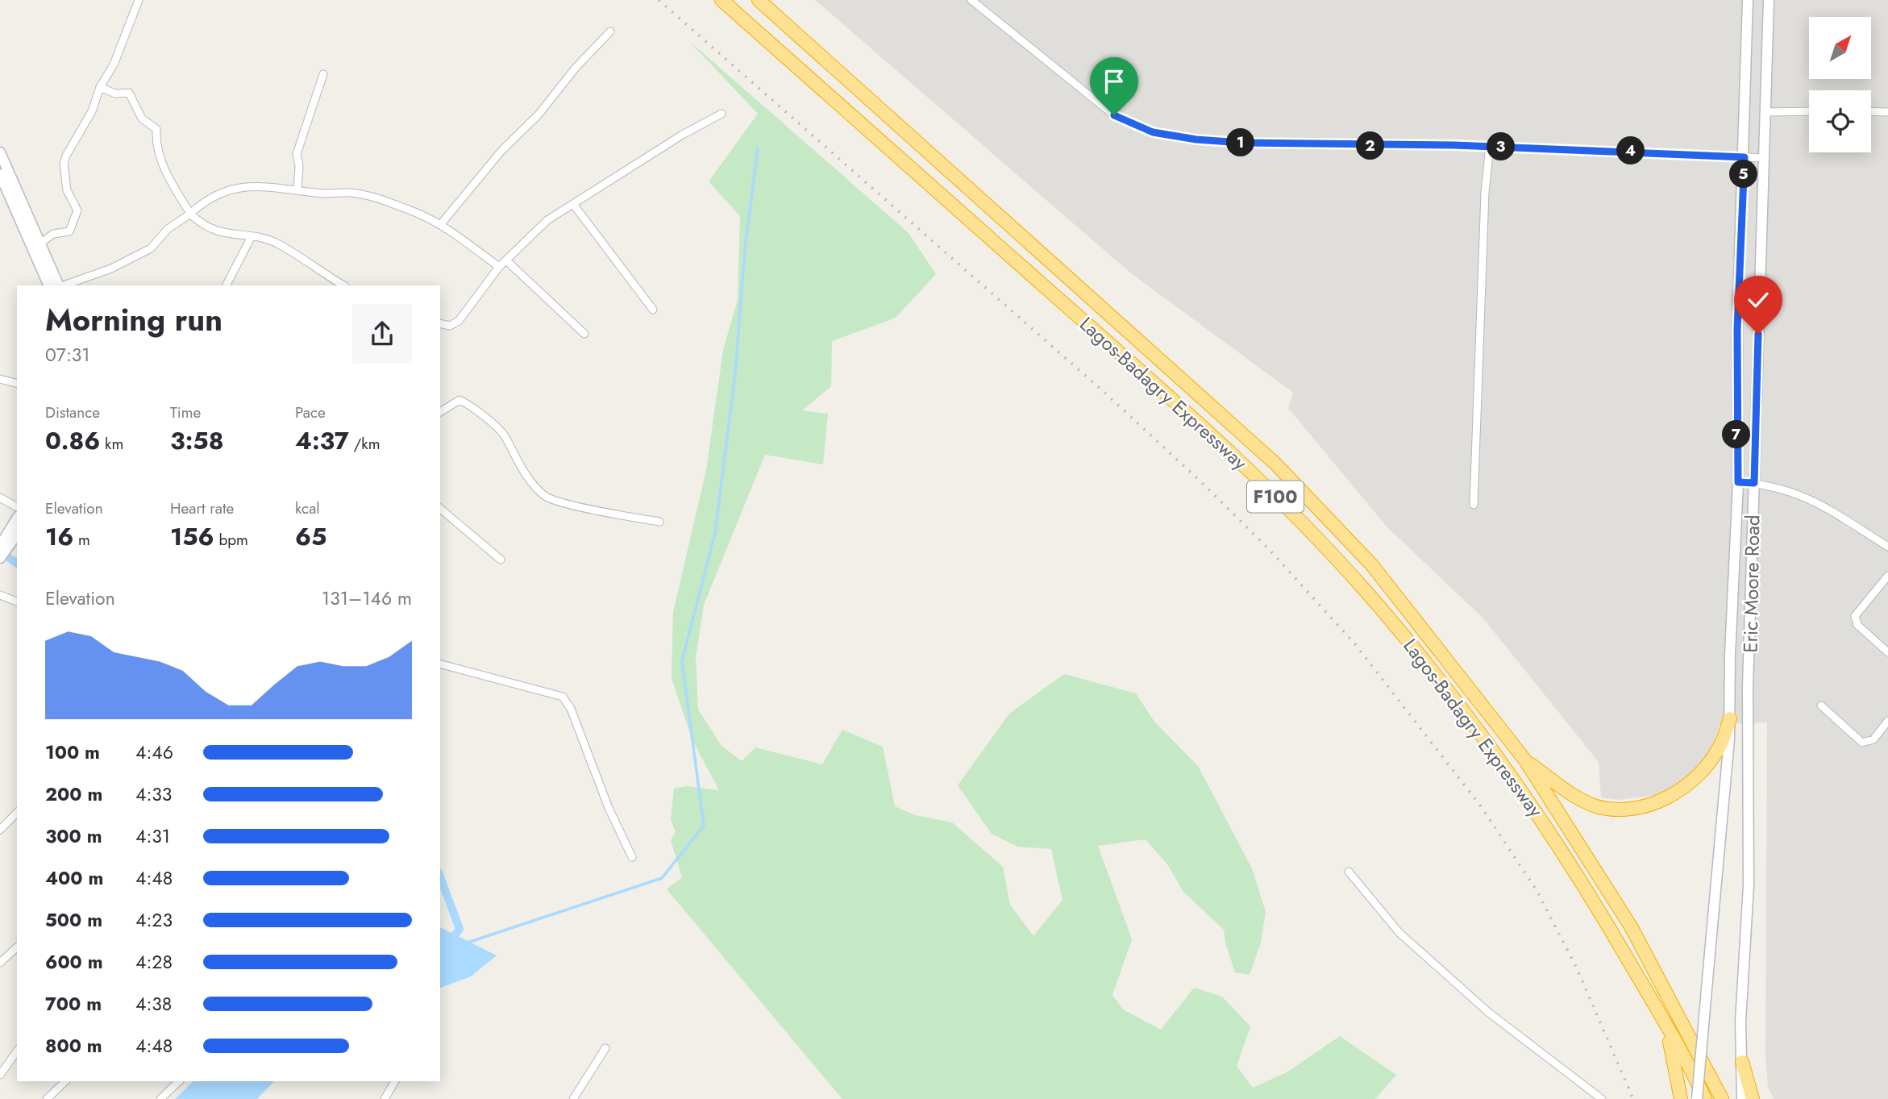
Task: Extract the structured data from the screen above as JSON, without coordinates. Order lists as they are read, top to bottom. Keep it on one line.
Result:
{"streets":{"highway":["Lagos-Badagry Expressway","F100"],"street":["Eric Moore Road"]},"north":"top right","page":{"pins":["1","2","3","4","5","7"],"heading":["Morning run","07:31"],"stats":[["Distance","0.86 km"],["Time","3:58"],["Pace","4:37 /km"],["Elevation","16 m"],["Heart rate","156 bpm"],["kcal","65"]],"chart":["Elevation","131–146 m"],"list":[{"name":"100 m","note":"4:46"},{"name":"200 m","note":"4:33"},{"name":"300 m","note":"4:31"},{"name":"400 m","note":"4:48"},{"name":"500 m","note":"4:23"},{"name":"600 m","note":"4:28"},{"name":"700 m","note":"4:38"},{"name":"800 m","note":"4:48"}]}}
